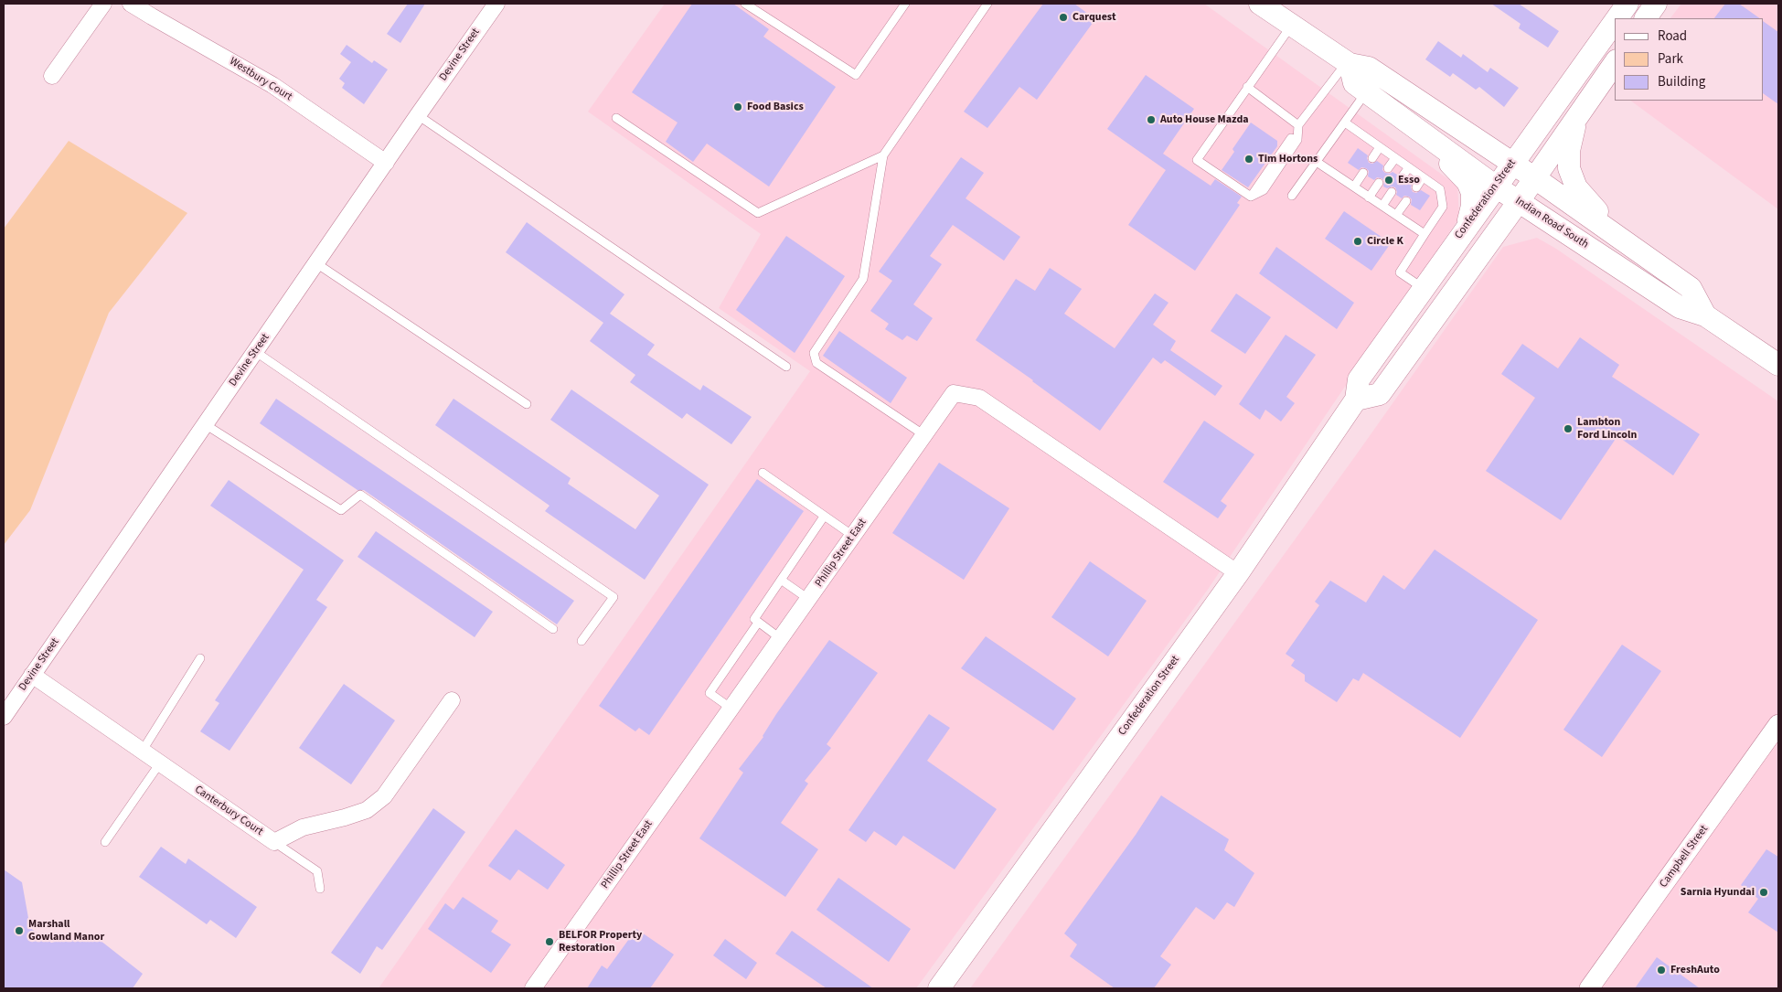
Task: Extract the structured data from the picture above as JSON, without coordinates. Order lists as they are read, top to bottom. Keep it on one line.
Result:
{"streets":{"main road":["Confederation Street","Indian Road South"],"street":["Devine Street","Westbury Court","Phillip Street East","Canterbury Court","Campbell Street"]},"crossings":[["Devine Street","Westbury Court"],["Devine Street","Canterbury Court"],["Confederation Street","Indian Road South"],["Confederation Street","Phillip Street East"]],"places":["Carquest","Food Basics","Auto House Mazda","Tim Hortons","Esso","Circle K","Lambton Ford Lincoln","Sarnia Hyundai","Marshall Gowland Manor","BELFOR Property Restoration","FreshAuto"],"legend":["Road","Park","Building"]}
